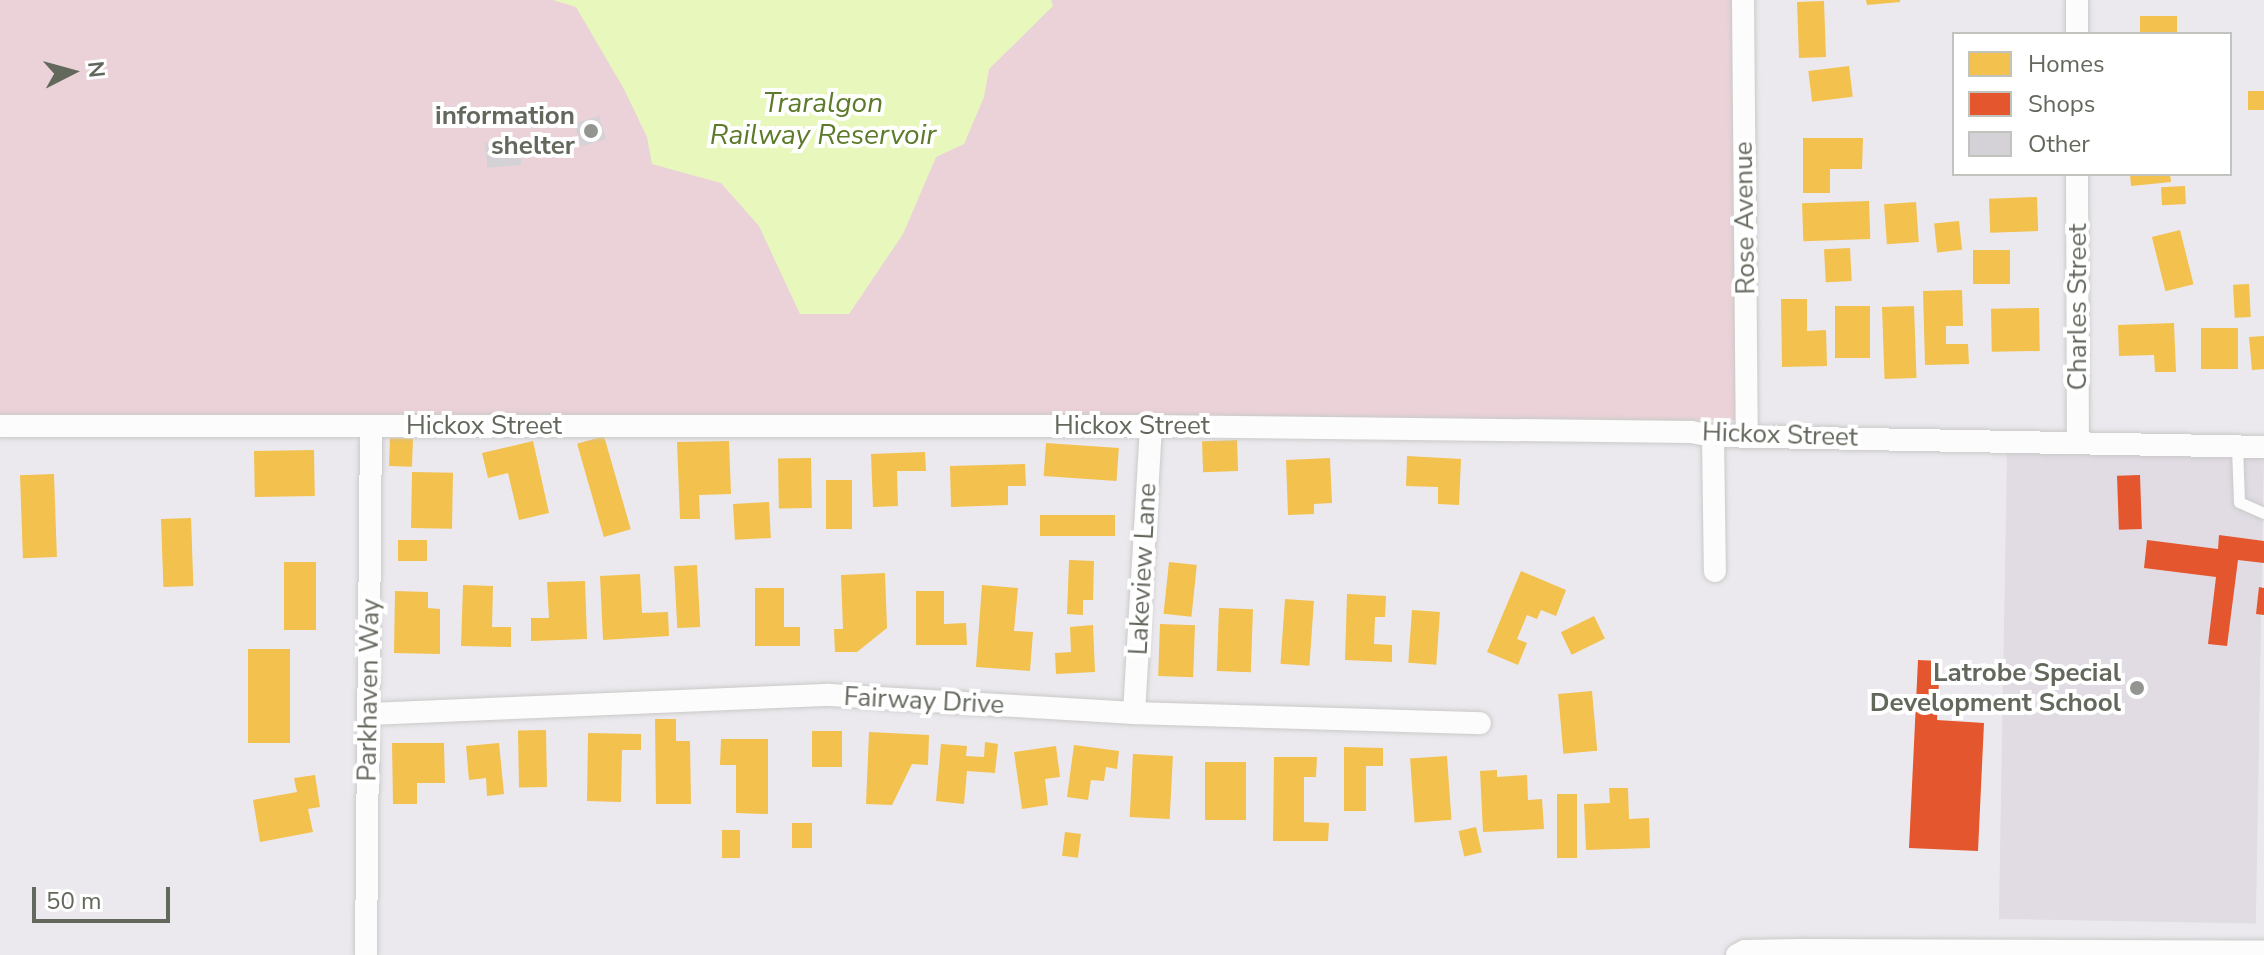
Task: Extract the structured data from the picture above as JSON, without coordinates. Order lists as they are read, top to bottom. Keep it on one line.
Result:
{"streets":{"street":["Rose Avenue","Charles Street","Hickox Street","Lakeview Lane","Parkhaven Way","Fairway Drive"]},"crossings":[["Rose Avenue","Hickox Street"],["Charles Street","Hickox Street"],["Hickox Street","Lakeview Lane"],["Hickox Street","Parkhaven Way"],["Lakeview Lane","Fairway Drive"],["Parkhaven Way","Fairway Drive"]],"water":["Traralgon Railway Reservoir"],"places":["information shelter","Latrobe Special Development School"],"legend":["Homes","Shops","Other"],"scale_bar":"50 m","north":"right"}
